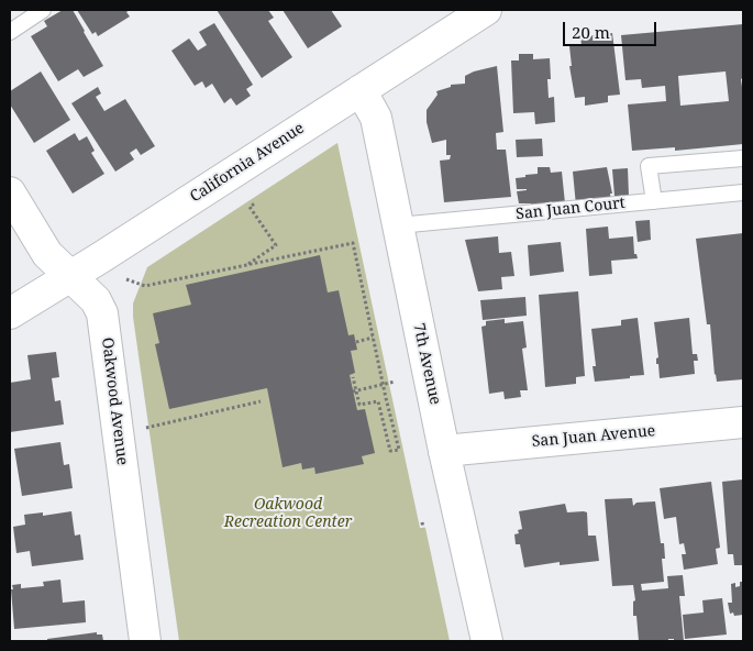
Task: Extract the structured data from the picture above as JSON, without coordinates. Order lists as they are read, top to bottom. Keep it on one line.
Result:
{"streets":{"street":["California Avenue","7th Avenue","Oakwood Avenue","San Juan Avenue"],"lane":["San Juan Court"]},"crossings":[["California Avenue","7th Avenue"],["California Avenue","Oakwood Avenue"],["San Juan Court","7th Avenue"],["7th Avenue","San Juan Avenue"]],"parks":["Oakwood Recreation Center"],"scale_bar":"20 m"}
